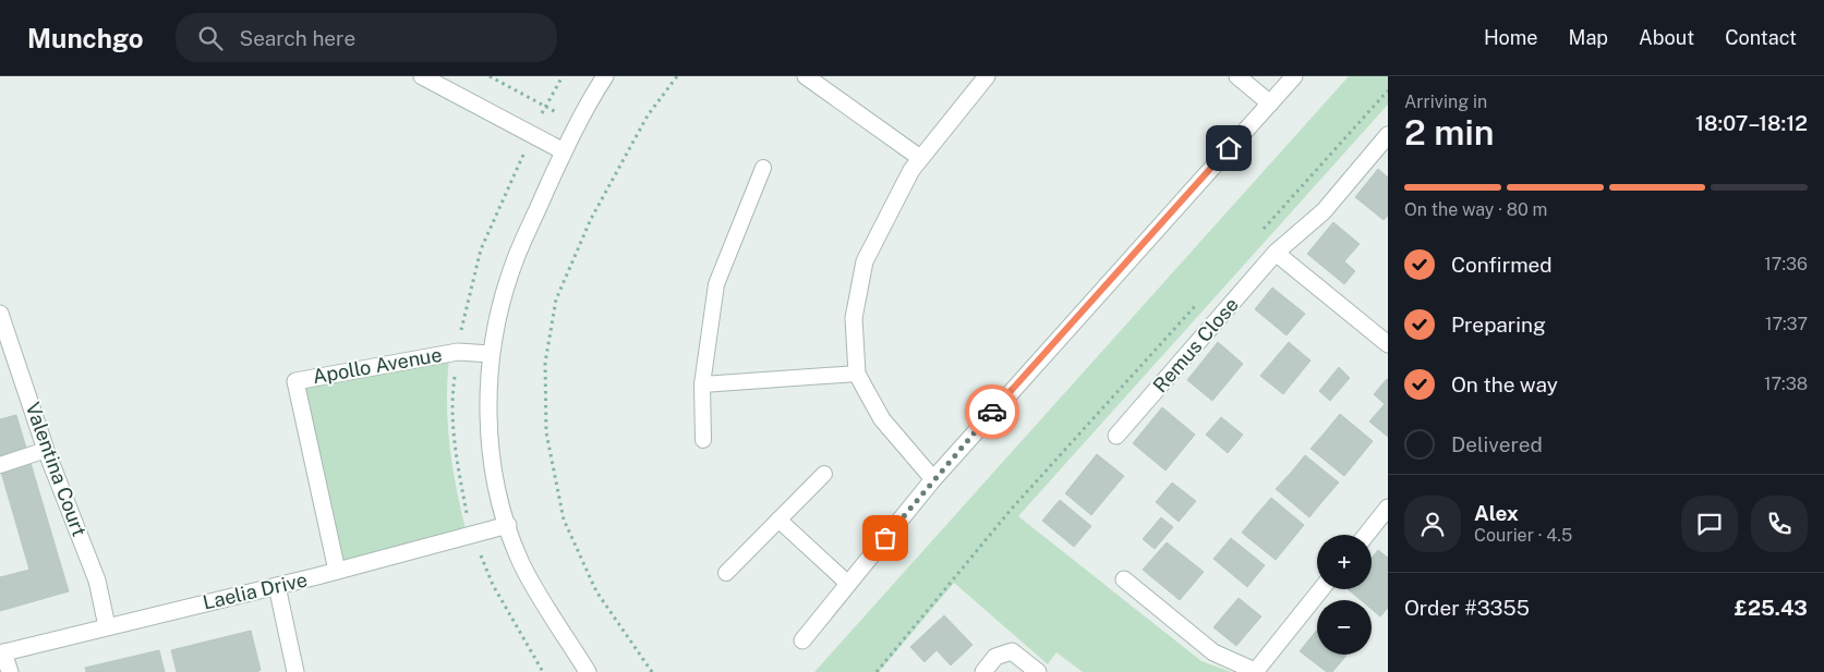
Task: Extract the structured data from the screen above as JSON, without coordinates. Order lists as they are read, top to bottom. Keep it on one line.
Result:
{"streets":{"street":["Remus Close","Apollo Avenue","Valentina Court","Laelia Drive"]},"crossings":[["Apollo Avenue","Laelia Drive"],["Valentina Court","Laelia Drive"]],"page":{"header":"Munchgo","search":"Search here","nav":["Home","Map","About","Contact"],"heading":["2 min","Arriving in","18:07–18:12"],"panel":["Alex","Courier · 4.5","Order #3355","£25.43"],"bar":"On the way · 80 m","list":[["Confirmed","17:36"],["Preparing","17:37"],["On the way","17:38"],"Delivered"],"map_buttons":["+","−"]}}
